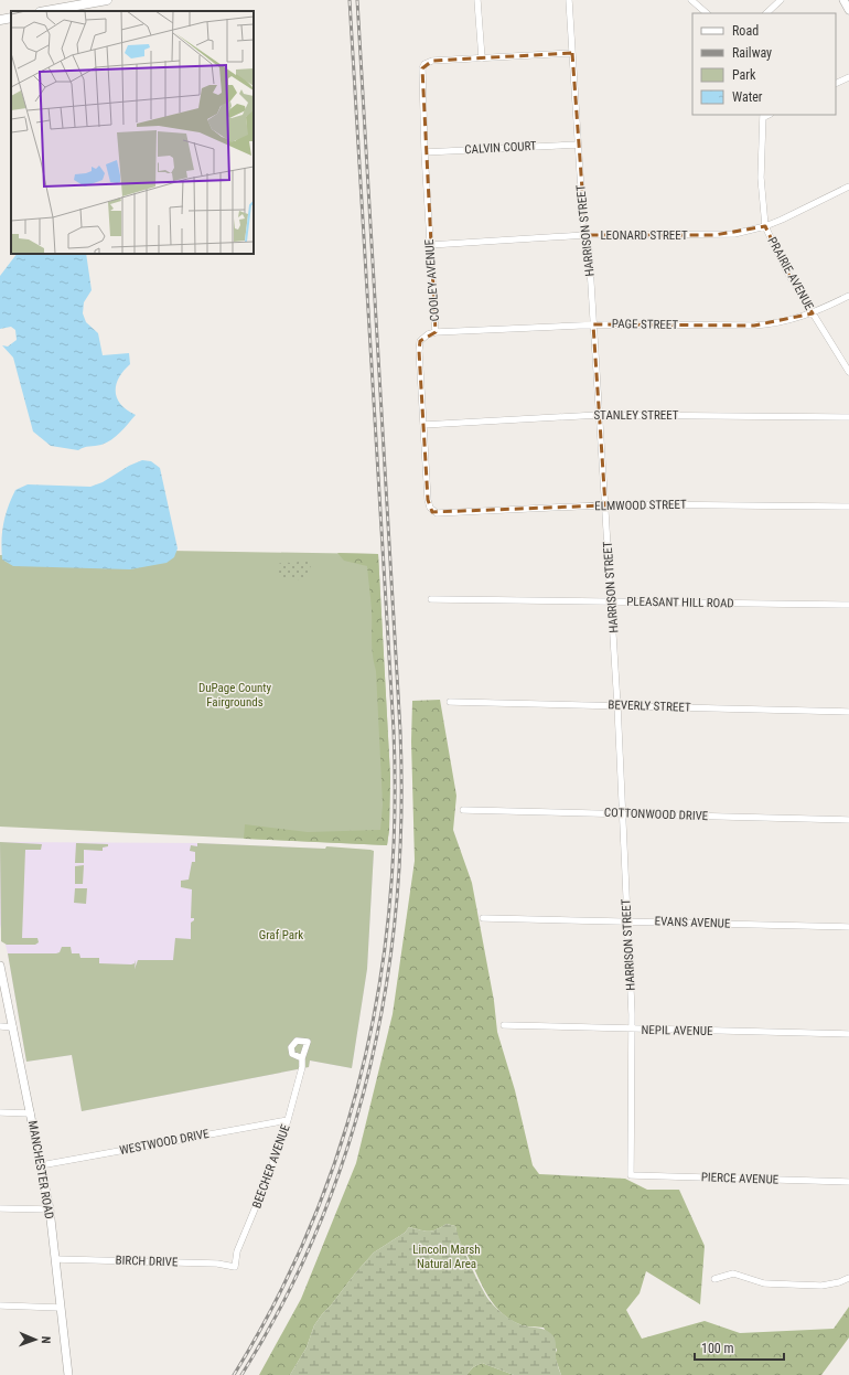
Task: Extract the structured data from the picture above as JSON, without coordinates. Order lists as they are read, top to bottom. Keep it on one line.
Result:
{"streets":{"street":["CALVIN COURT","HARRISON STREET","LEONARD STREET","PRAIRIE AVENUE","COOLEY AVENUE","PAGE STREET","STANLEY STREET","ELMWOOD STREET","PLEASANT HILL ROAD","BEVERLY STREET","COTTONWOOD DRIVE","EVANS AVENUE","NEPIL AVENUE","WESTWOOD DRIVE","BEECHER AVENUE","MANCHESTER ROAD","PIERCE AVENUE","BIRCH DRIVE"]},"crossings":[["CALVIN COURT","HARRISON STREET"],["CALVIN COURT","COOLEY AVENUE"],["HARRISON STREET","LEONARD STREET"],["HARRISON STREET","PAGE STREET"],["HARRISON STREET","STANLEY STREET"],["HARRISON STREET","ELMWOOD STREET"],["HARRISON STREET","PLEASANT HILL ROAD"],["HARRISON STREET","BEVERLY STREET"],["HARRISON STREET","COTTONWOOD DRIVE"],["HARRISON STREET","EVANS AVENUE"],["HARRISON STREET","NEPIL AVENUE"],["HARRISON STREET","PIERCE AVENUE"],["LEONARD STREET","PRAIRIE AVENUE"],["LEONARD STREET","COOLEY AVENUE"],["PRAIRIE AVENUE","PAGE STREET"],["COOLEY AVENUE","PAGE STREET"],["COOLEY AVENUE","STANLEY STREET"],["COOLEY AVENUE","ELMWOOD STREET"],["WESTWOOD DRIVE","BEECHER AVENUE"],["WESTWOOD DRIVE","MANCHESTER ROAD"],["BEECHER AVENUE","BIRCH DRIVE"],["MANCHESTER ROAD","BIRCH DRIVE"]],"parks":["DuPage County Fairgrounds","Graf Park","Lincoln Marsh Natural Area"],"legend":["Road","Railway","Park","Water"],"scale_bar":"100 m","north":"right"}
